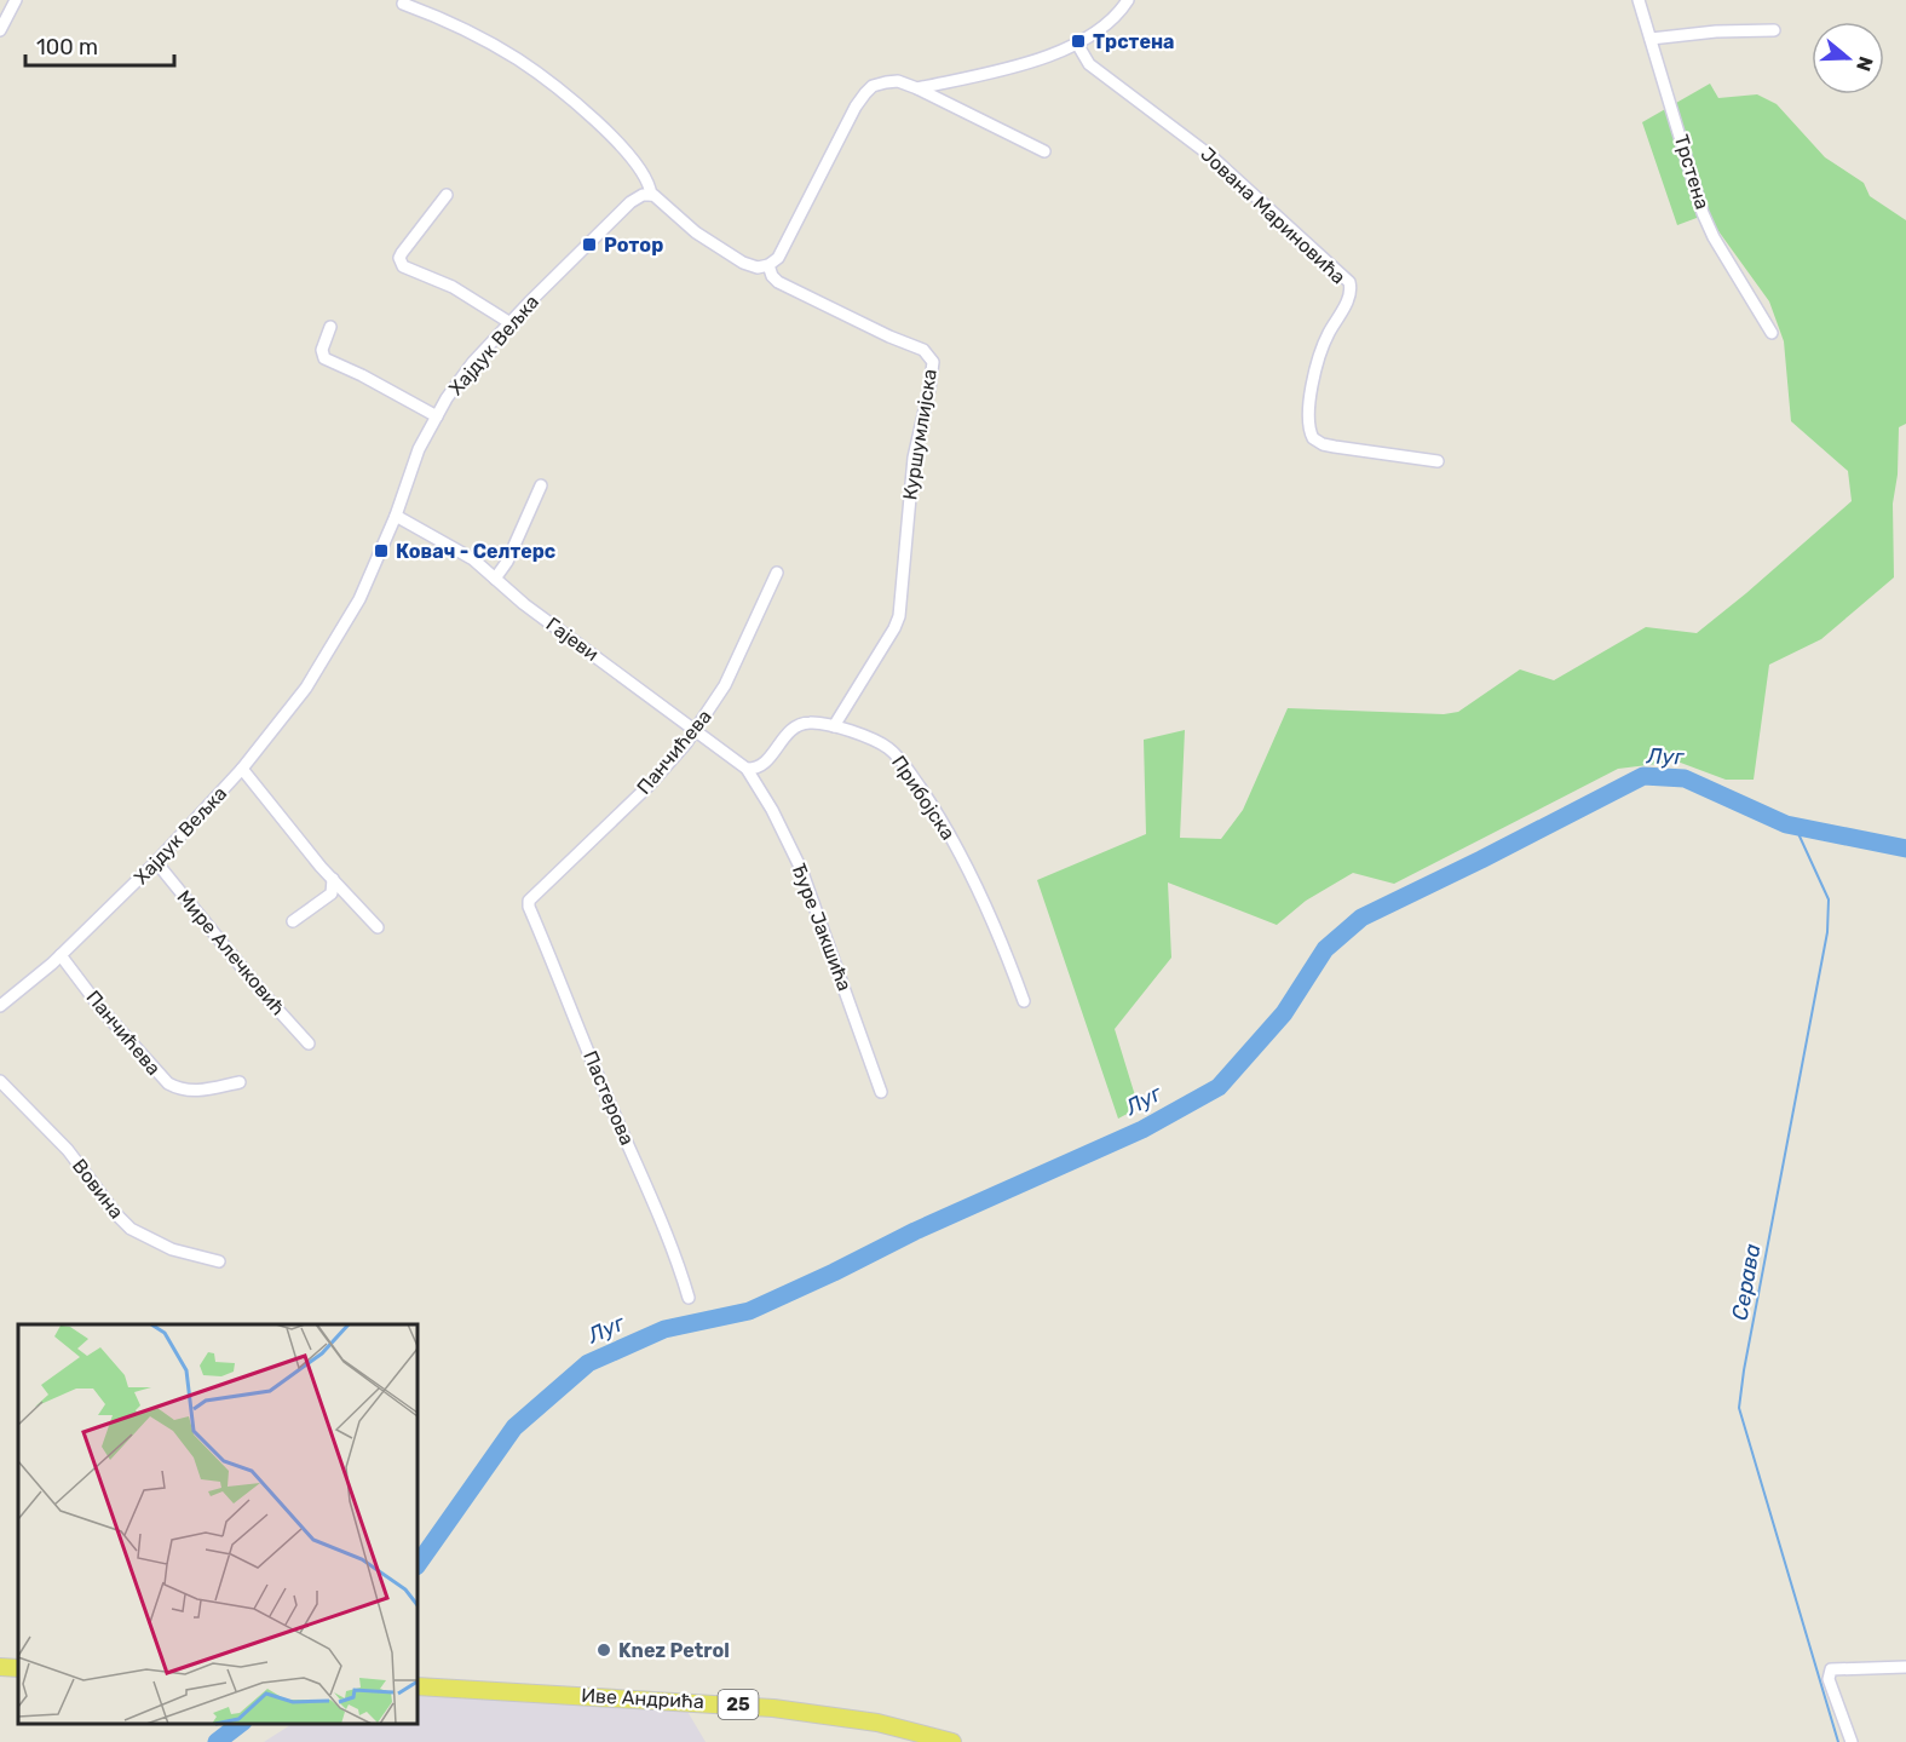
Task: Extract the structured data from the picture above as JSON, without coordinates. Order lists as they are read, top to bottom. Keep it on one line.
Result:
{"streets":{"main road":["Иве Андрића","25"],"street":["Трстена","Јована Мариновића","Хајдук Вељка","Куршумлијска","Гајеви","Панчићева","Прибојска","Ђуре Јакшића","Мире Алечковић","Пастерова","Вовина"]},"crossings":[["Хајдук Вељка","Гајеви"],["Хајдук Вељка","Панчићева"],["Хајдук Вељка","Мире Алечковић"],["Куршумлијска","Прибојска"],["Гајеви","Панчићева"],["Гајеви","Прибојска"],["Гајеви","Ђуре Јакшића"],["Панчићева","Пастерова"],["Прибојска","Ђуре Јакшића"]],"water":["Луг","Серава"],"places":{"transit":["Трстена","Ротор","Ковач - Селтерс"],"other":["Knez Petrol"]},"scale_bar":"100 m","north":"right"}
